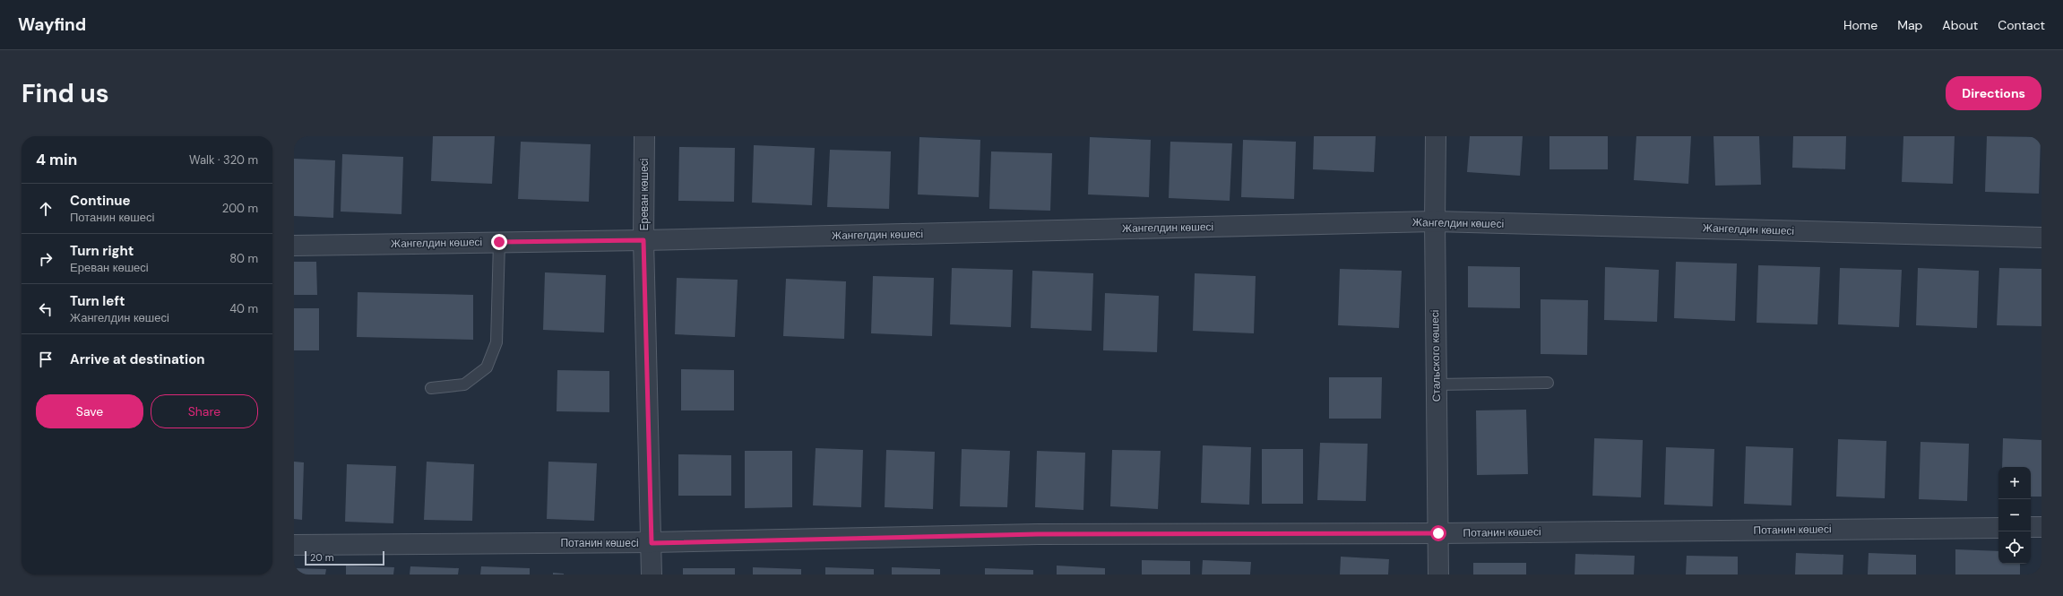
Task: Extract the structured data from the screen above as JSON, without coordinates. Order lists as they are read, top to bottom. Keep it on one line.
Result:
{"streets":{"street":["Ереван көшесі","Жангелдин көшесі","Стальского көшесі","Потанин көшесі"]},"crossings":[["Ереван көшесі","Жангелдин көшесі"],["Ереван көшесі","Потанин көшесі"],["Жангелдин көшесі","Стальского көшесі"],["Стальского көшесі","Потанин көшесі"]],"scale_bar":"20 m","page":{"header":"Wayfind","nav":["Home","Map","About","Contact"],"buttons":["Directions",["Save","Share"]],"title":"Find us","heading":["4 min","Walk · 320 m"],"list":[["Continue","Потанин көшесі","200 m"],["Turn right","Ереван көшесі","80 m"],["Turn left","Жангелдин көшесі","40 m"],"Arrive at destination"],"map_buttons":["+","−"],"scale":"20 m"}}
